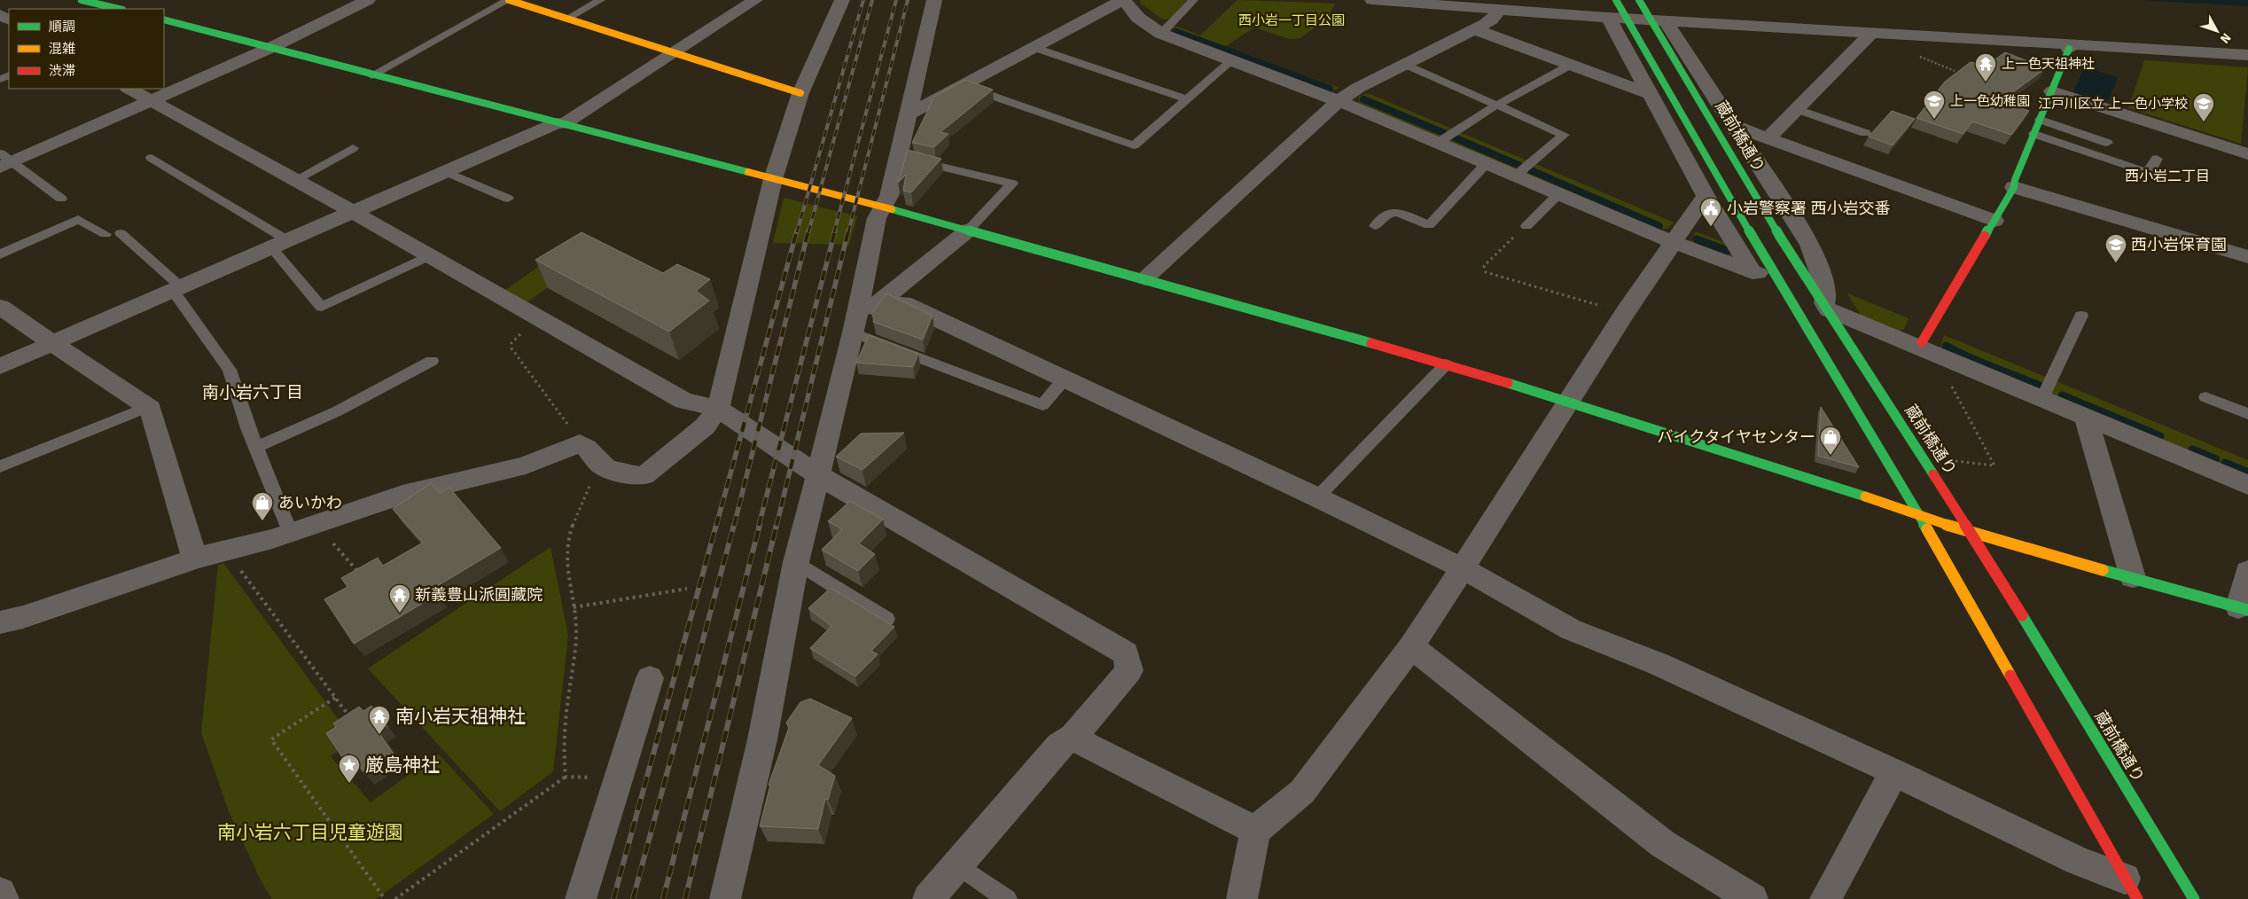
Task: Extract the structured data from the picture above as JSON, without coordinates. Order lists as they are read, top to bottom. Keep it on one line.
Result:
{"streets":{"street":["蔵前橋通り"]},"districts":["西小岩二丁目","南小岩六丁目"],"parks":["西小岩一丁目公園","南小岩六丁目児童遊園"],"places":{"temple":["上一色天祖神社","新義豊山派圓藏院","南小岩天祖神社"],"school or university":["上一色幼稚園","江戸川区立 上一色小学校","西小岩保育園"],"public building":["小岩警察署 西小岩交番"],"shop":["バイクタイヤセンター","あいかわ"],"place":["厳島神社"]},"legend":["順調","混雑","渋滞"],"north":"bottom right"}
